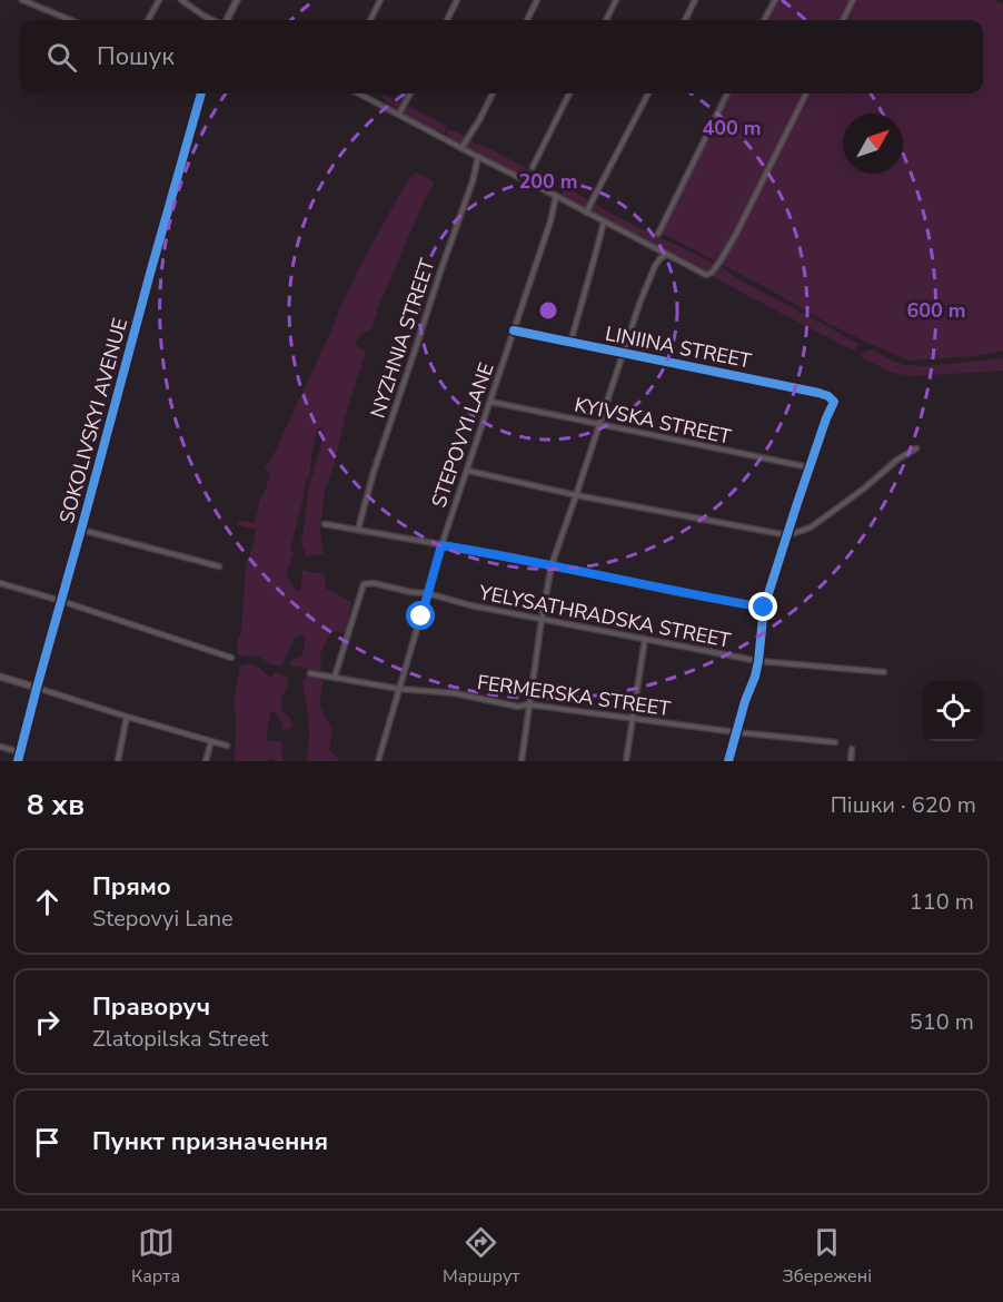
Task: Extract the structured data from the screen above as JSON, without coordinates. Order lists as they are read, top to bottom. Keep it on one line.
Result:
{"streets":{"street":["NYZHNIA STREET","LINIINA STREET","SOKOLIVSKYI AVENUE","KYIVSKA STREET","STEPOVYI LANE","YELYSATHRADSKA STREET","FERMERSKA STREET"]},"crossings":[["LINIINA STREET","KYIVSKA STREET"],["LINIINA STREET","STEPOVYI LANE"],["KYIVSKA STREET","STEPOVYI LANE"],["STEPOVYI LANE","YELYSATHRADSKA STREET"],["STEPOVYI LANE","FERMERSKA STREET"],["YELYSATHRADSKA STREET","FERMERSKA STREET"]],"north":"top right","page":{"search":"Пошук","heading":["8 хв","Пішки · 620 m"],"list":[["Прямо","Stepovyi Lane","110 m"],["Праворуч","Zlatopilska Street","510 m"],"Пункт призначення"],"nav":["Карта","Маршрут","Збережені"]},"rings":["400 m","200 m","600 m"]}
